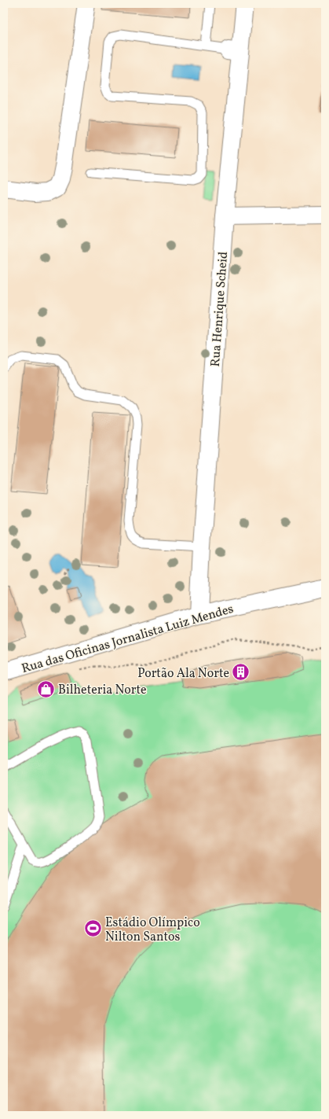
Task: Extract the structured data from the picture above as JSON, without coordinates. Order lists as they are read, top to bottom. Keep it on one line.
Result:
{"streets":{"street":["Rua Henrique Scheid","Rua das Oficinas Jornalista Luiz Mendes"]},"crossings":[["Rua Henrique Scheid","Rua das Oficinas Jornalista Luiz Mendes"]],"places":{"building":["Portão Ala Norte"],"shop":["Bilheteria Norte"],"sports":["Estádio Olímpico Nilton Santos"]}}
